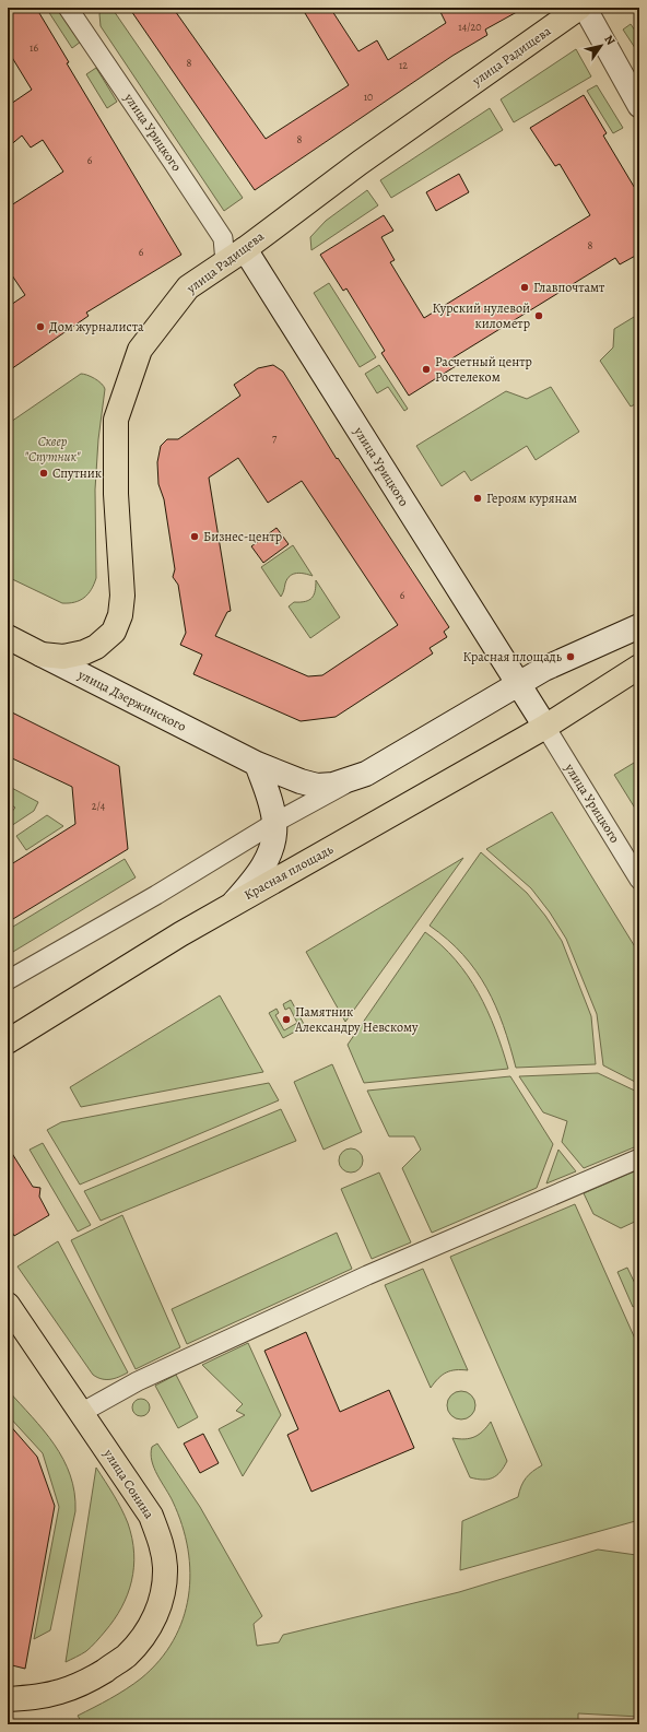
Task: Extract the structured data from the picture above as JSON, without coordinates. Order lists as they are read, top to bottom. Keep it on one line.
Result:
{"streets":{"main road":["улица Радищева","улица Урицкого","улица Дзержинского","Красная площадь","улица Сонина"]},"crossings":[["улица Радищева","улица Урицкого"],["улица Радищева","улица Дзержинского"],["улица Урицкого","улица Дзержинского"],["улица Урицкого","Красная площадь"]],"parks":["Сквер \"Спутник\""],"places":["Главпочтамт","Курский нулевой километр","Дом журналиста","Расчетный центр Ростелеком","Спутник","Героям курянам","Бизнес-центр","Красная площадь","Памятник Александру Невскому"],"house_numbers":["14/20","16","8","12","10","8","6","8","6","7","6","2/4"],"north":"top right"}
